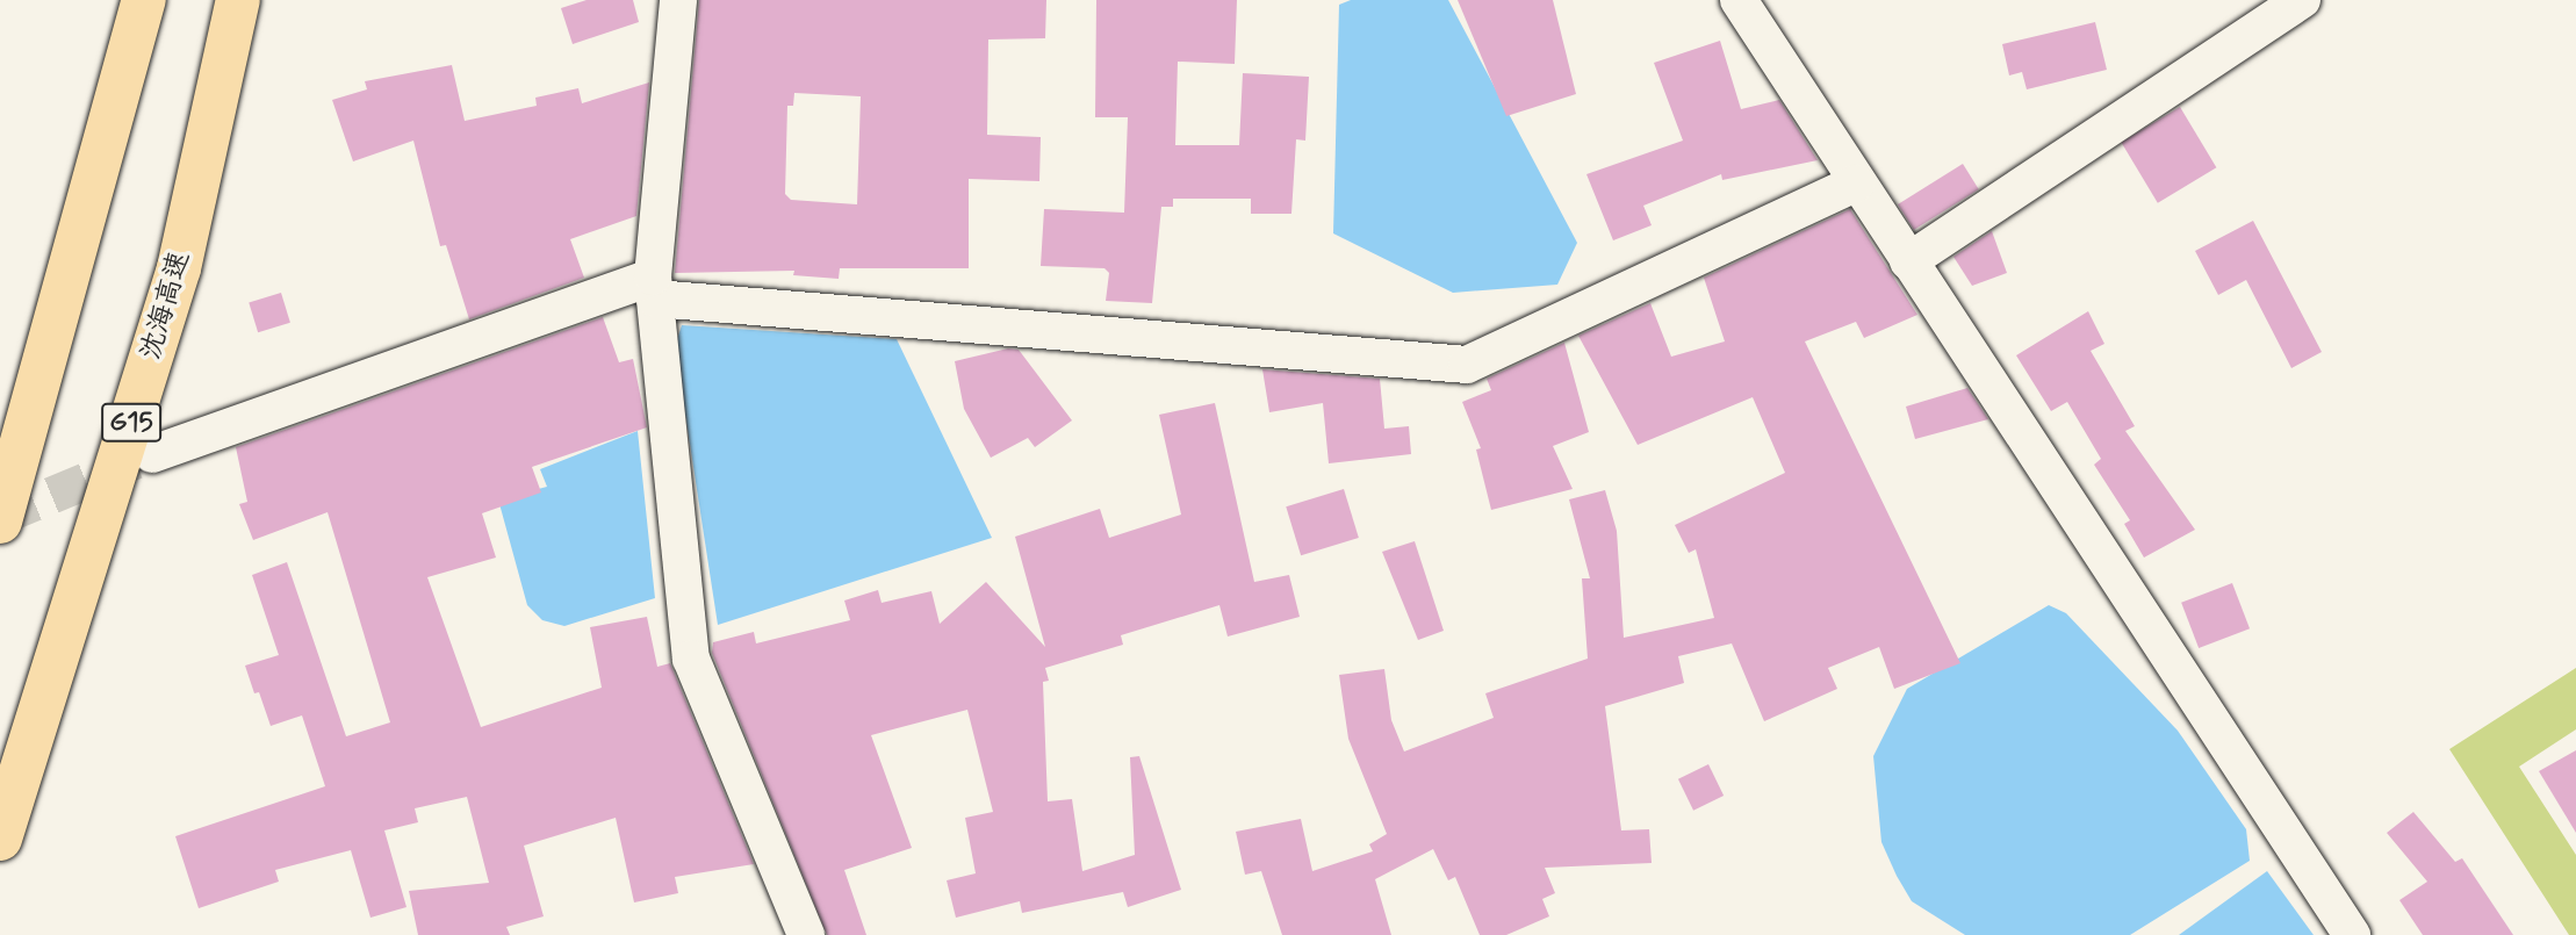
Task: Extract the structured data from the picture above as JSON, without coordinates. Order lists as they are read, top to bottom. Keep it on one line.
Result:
{"streets":{"highway":["沈海高速","G15"]}}
